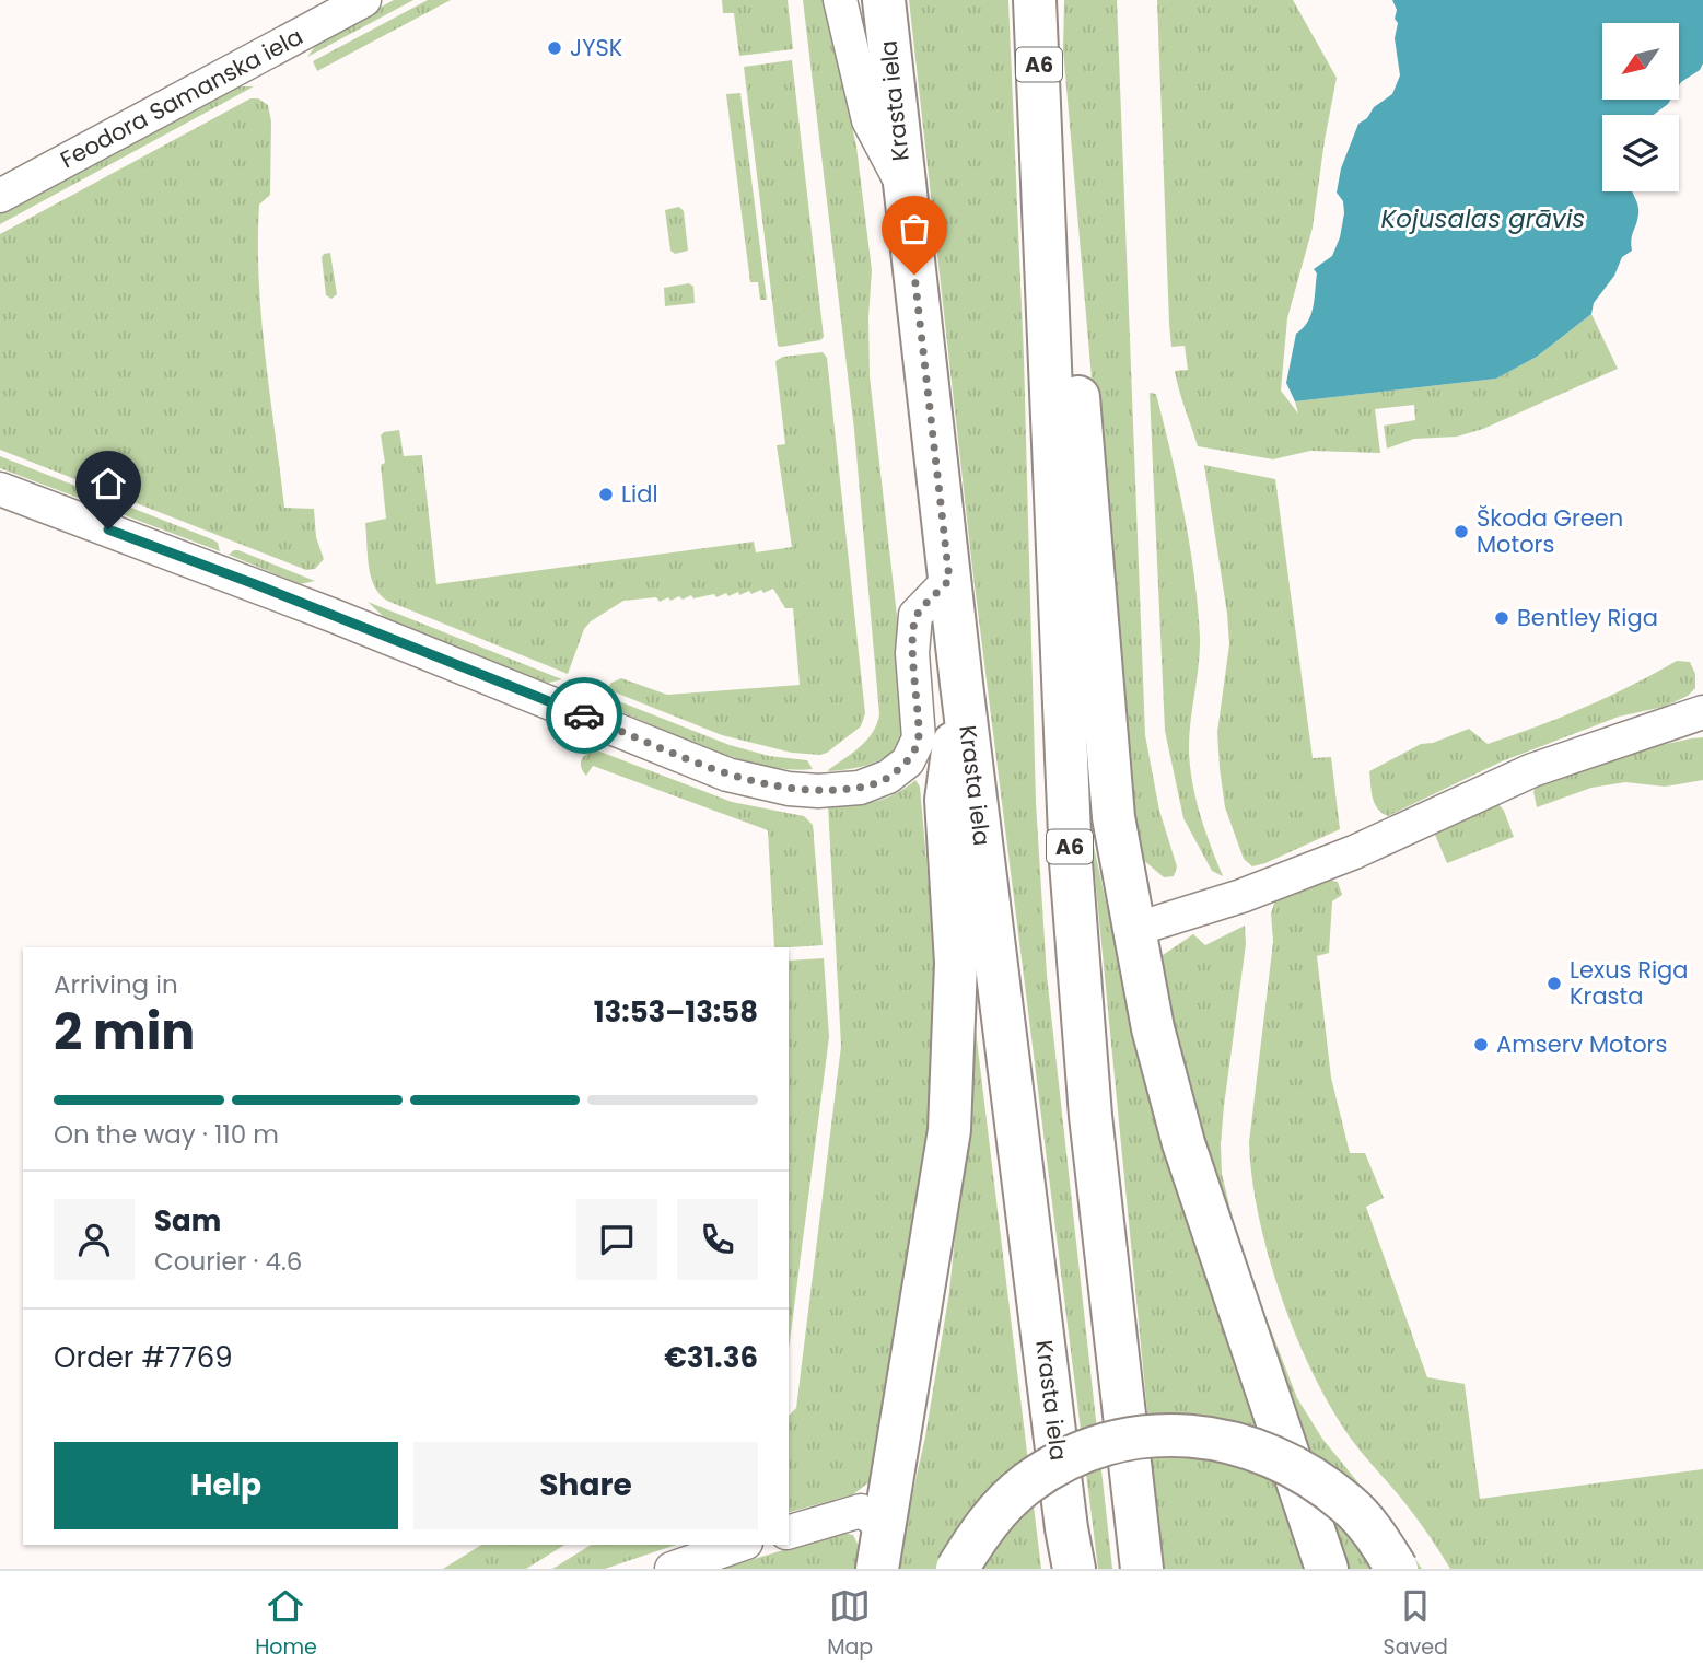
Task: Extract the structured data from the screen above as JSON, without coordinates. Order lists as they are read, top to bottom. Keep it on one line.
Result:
{"streets":{"highway":["A6","Krasta iela"],"street":["Feodora Samanska iela"]},"water":["Kojusalas grāvis"],"places":["JYSK","Lidl","Škoda Green Motors","Bentley Riga","Lexus Riga Krasta","Amserv Motors"],"north":"bottom left","page":{"heading":["2 min","Arriving in","13:53–13:58"],"panel":["Sam","Courier · 4.6","Order #7769","€31.36"],"bar":"On the way · 110 m","buttons":["Help","Share"],"tabs":["Home","Map","Saved"]}}
